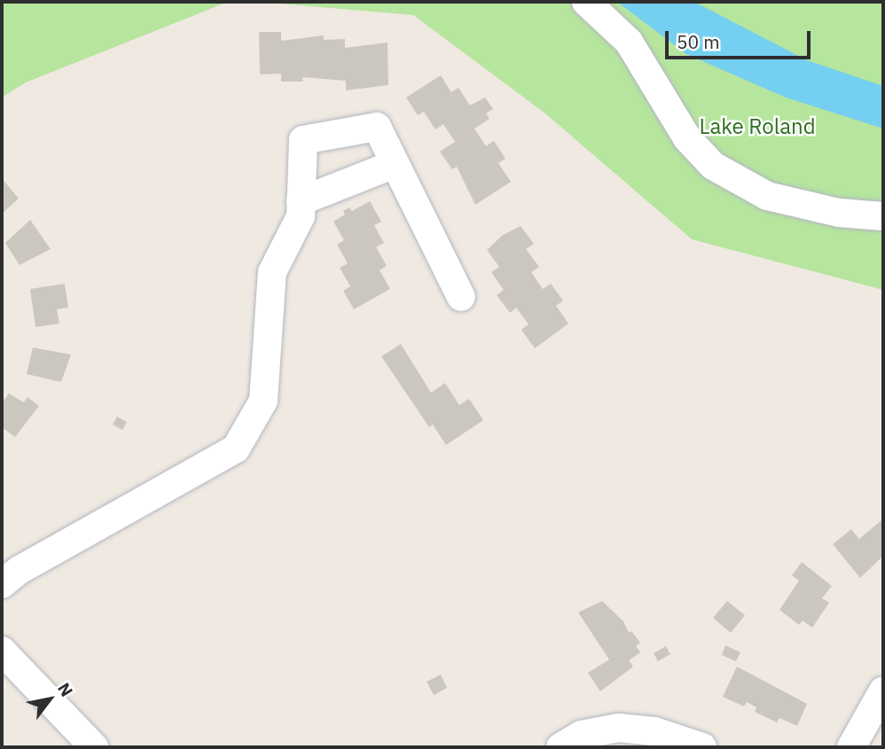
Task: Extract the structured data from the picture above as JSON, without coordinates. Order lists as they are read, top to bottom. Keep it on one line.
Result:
{"parks":["Lake Roland"],"scale_bar":"50 m","north":"top right"}
